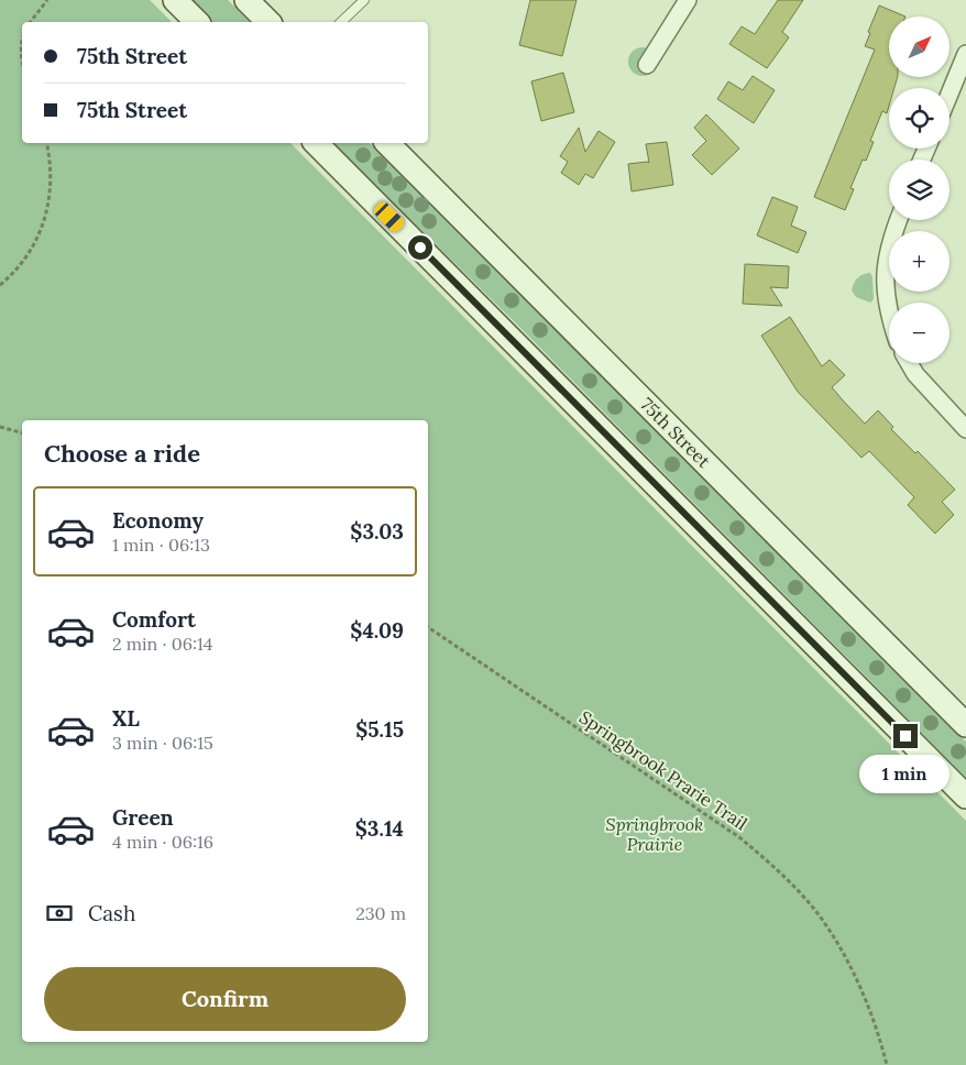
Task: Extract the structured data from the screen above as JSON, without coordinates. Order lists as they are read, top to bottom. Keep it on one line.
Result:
{"streets":{"main road":["75th Street"],"path":["Springbrook Prarie Trail"]},"parks":["Springbrook Prairie"],"north":"top right","page":{"map_buttons":["+","−"],"banner":["75th Street","75th Street"],"heading":"Choose a ride","list":[{"name":"Economy","note":"1 min · 06:13","value":"$3.03"},{"name":"Comfort","note":"2 min · 06:14","value":"$4.09"},{"name":"XL","note":"3 min · 06:15","value":"$5.15"},{"name":"Green","note":"4 min · 06:16","value":"$3.14"}],"bubble":"1 min","pay":["Cash","230 m"],"buttons":"Confirm"}}
